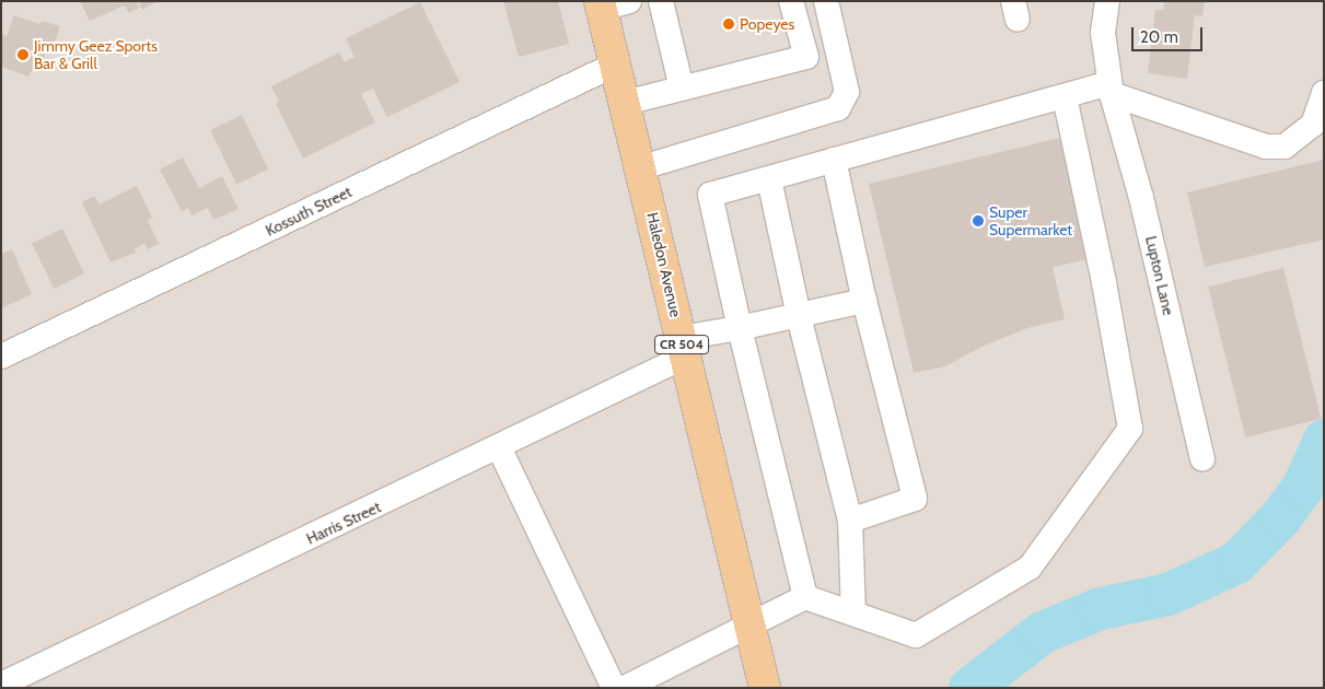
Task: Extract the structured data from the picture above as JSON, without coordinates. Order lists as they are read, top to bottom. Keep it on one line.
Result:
{"streets":{"main road":["Haledon Avenue","CR 504"],"street":["Kossuth Street","Lupton Lane","Harris Street"]},"crossings":[["Kossuth Street","Haledon Avenue"],["Haledon Avenue","Harris Street"]],"places":["Popeyes","Jimmy Geez Sports Bar & Grill","Super Supermarket"],"scale_bar":"20 m"}
